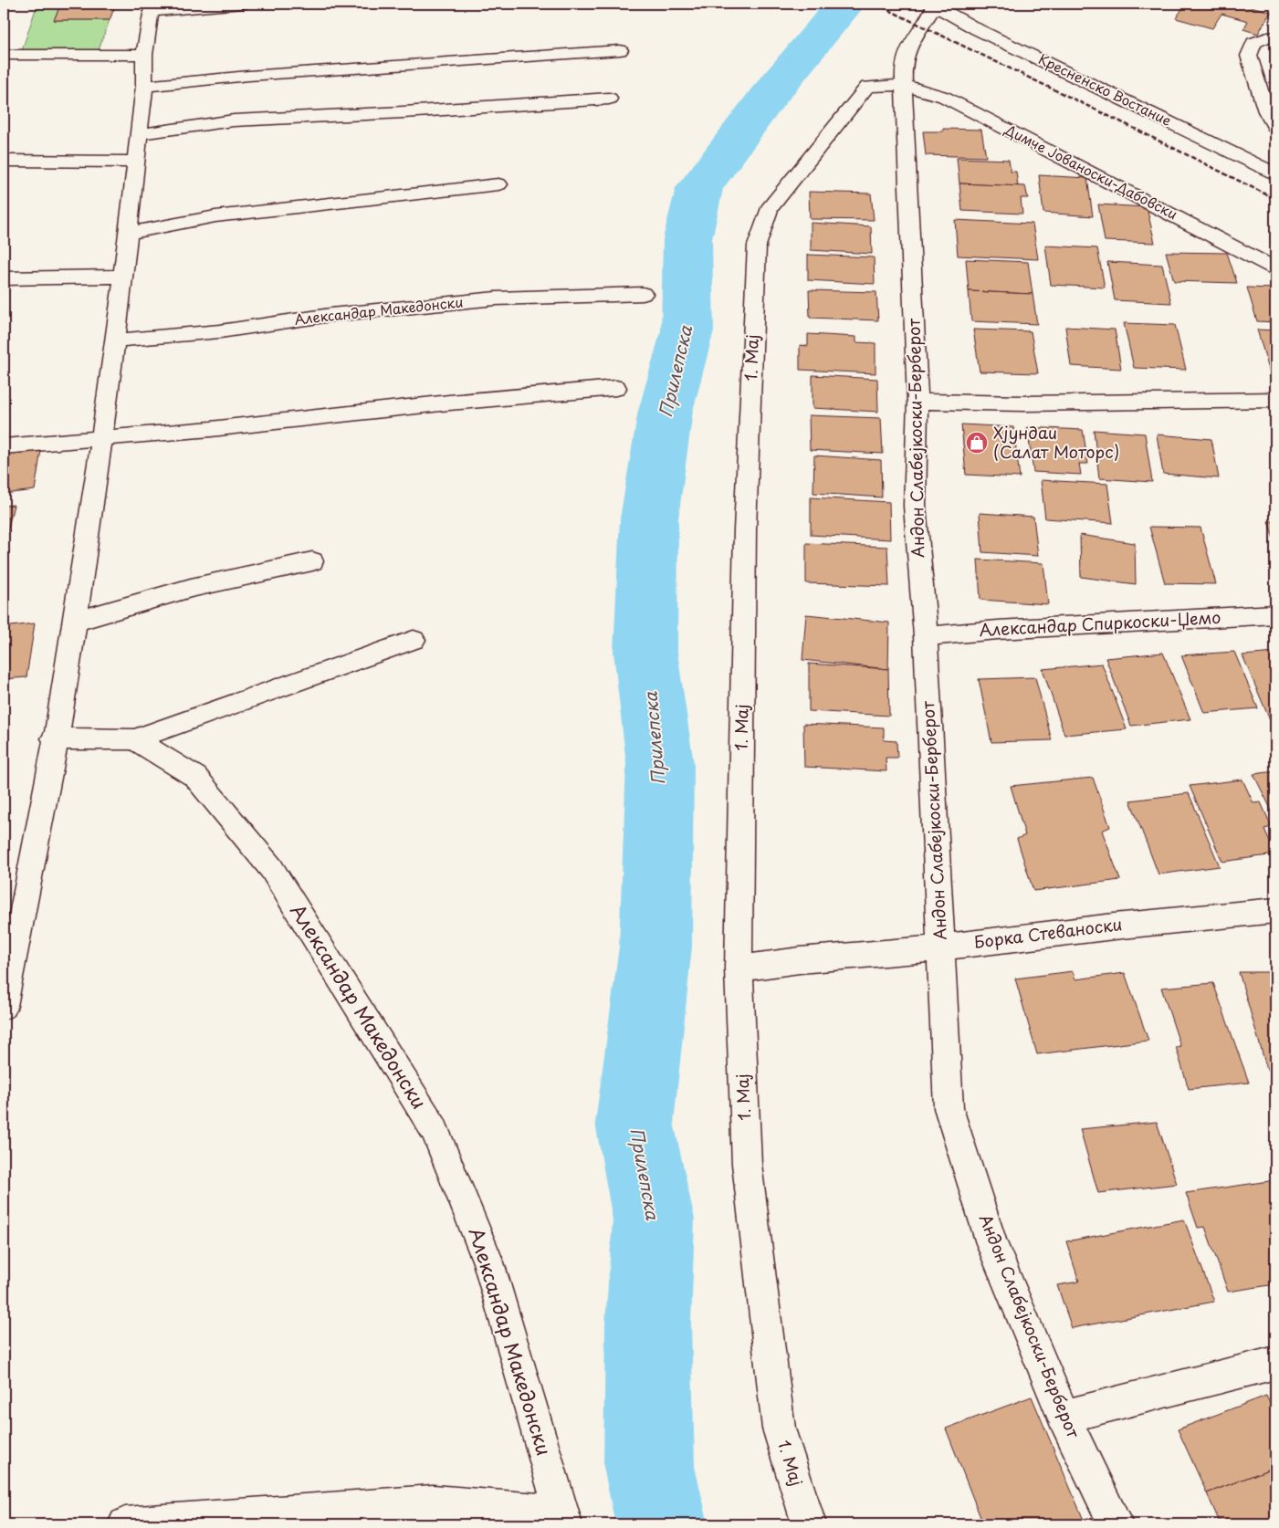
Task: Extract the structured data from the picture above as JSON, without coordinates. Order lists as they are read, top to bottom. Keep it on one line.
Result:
{"streets":{"street":["Кресненско Востание","Димче Јованоски-Дабовски","Александар Македонски","1. Мај","Андон Слабејкоски-Берберот","Александар Спиркоски-Џемо","Борка Стеваноски"]},"crossings":[["Димче Јованоски-Дабовски","1. Мај"],["Димче Јованоски-Дабовски","Андон Слабејкоски-Берберот"],["1. Мај","Андон Слабејкоски-Берберот"],["1. Мај","Борка Стеваноски"],["Андон Слабејкоски-Берберот","Александар Спиркоски-Џемо"],["Андон Слабејкоски-Берберот","Борка Стеваноски"]],"water":["Прилепска"],"places":{"shop":["Хјундаи (Салат Моторс)"]}}
